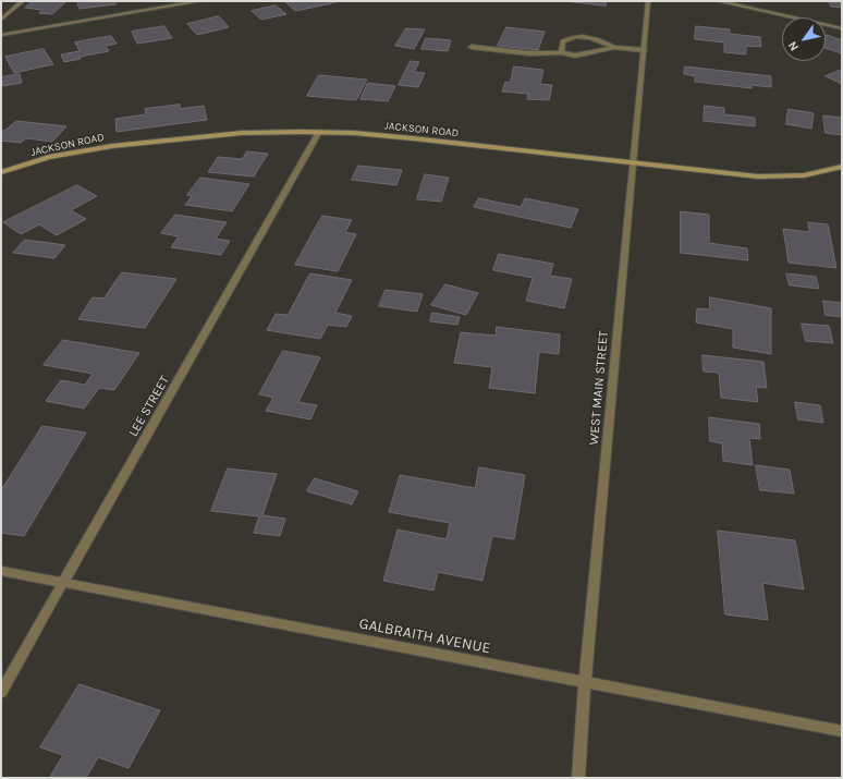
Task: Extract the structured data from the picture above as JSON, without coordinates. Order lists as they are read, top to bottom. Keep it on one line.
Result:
{"streets":{"street":["JACKSON ROAD","WEST MAIN STREET","LEE STREET","GALBRAITH AVENUE"]},"crossings":[["JACKSON ROAD","WEST MAIN STREET"],["JACKSON ROAD","LEE STREET"],["WEST MAIN STREET","GALBRAITH AVENUE"],["LEE STREET","GALBRAITH AVENUE"]],"north":"bottom left"}
